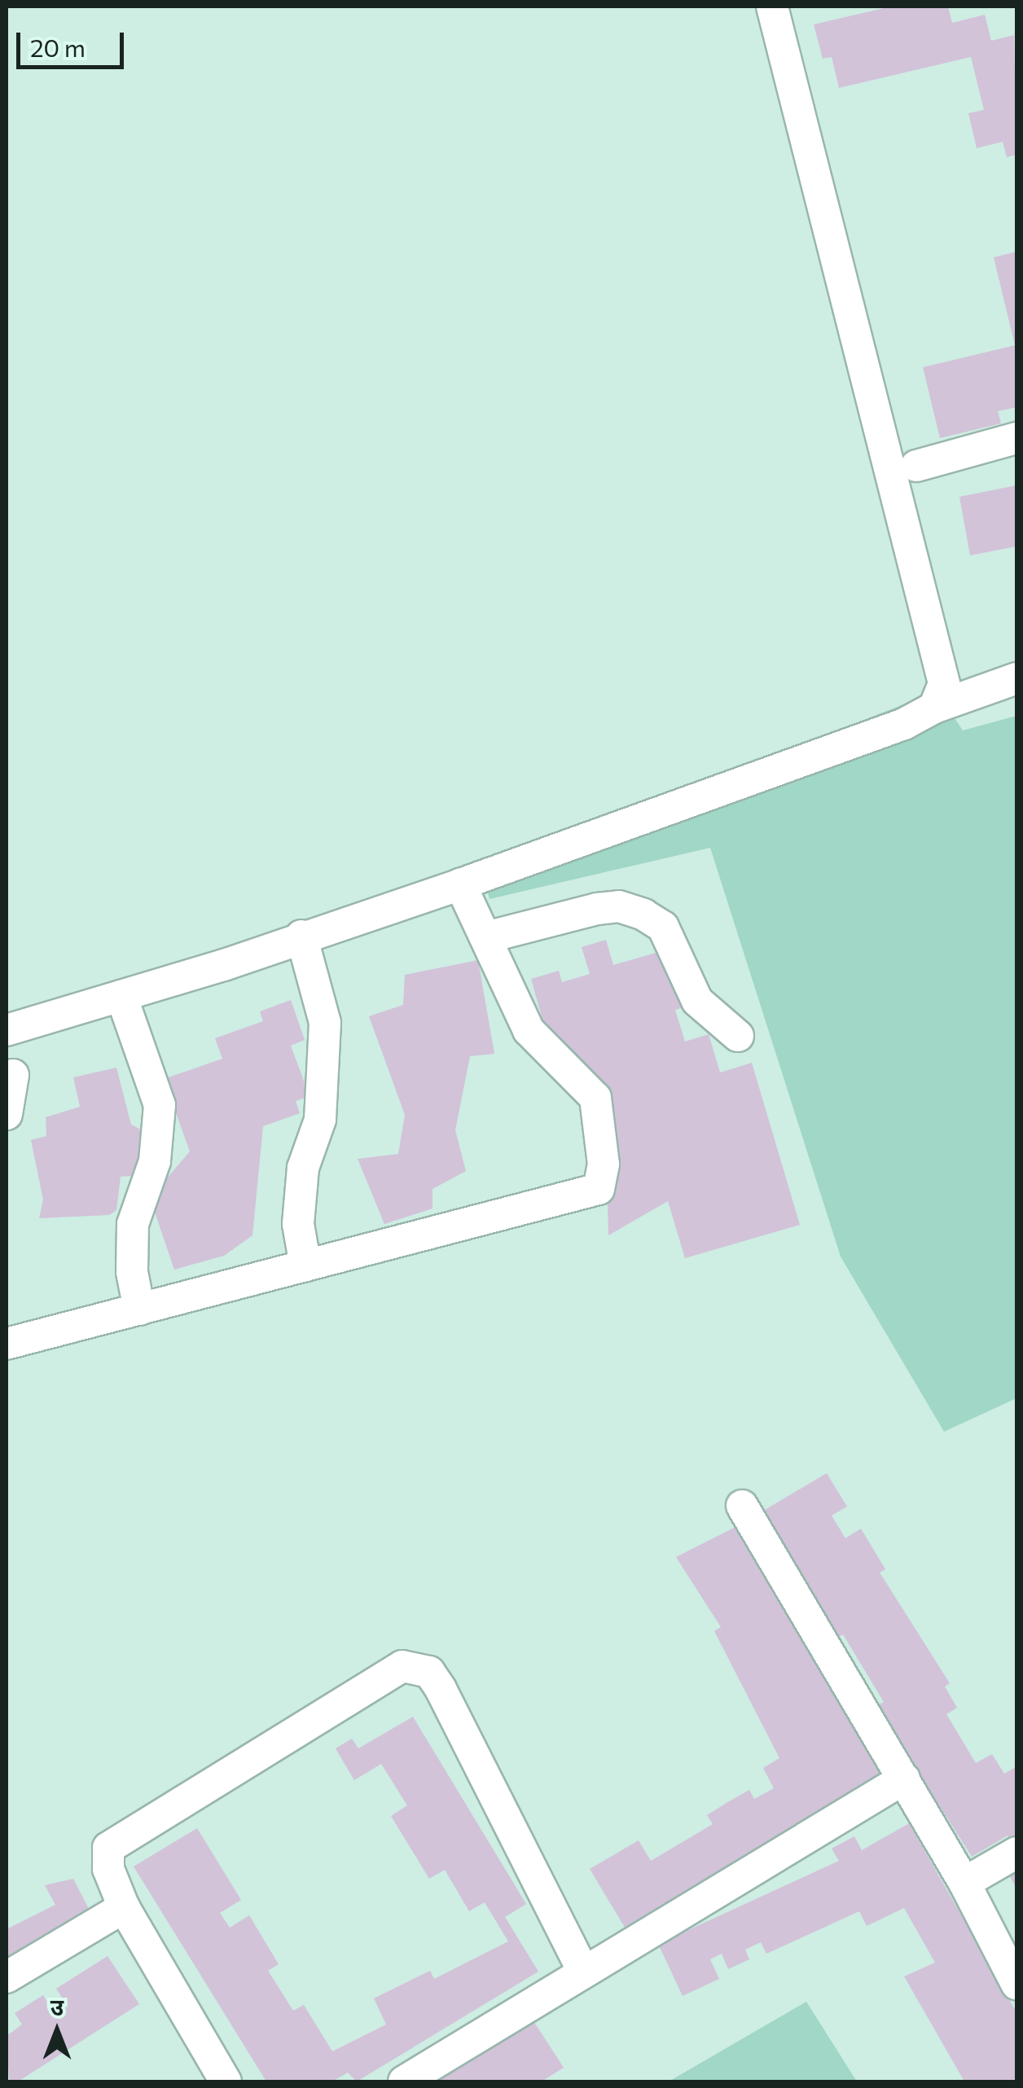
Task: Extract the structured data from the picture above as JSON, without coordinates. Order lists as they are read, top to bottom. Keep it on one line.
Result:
{"scale_bar":"20 m","north":"top"}
